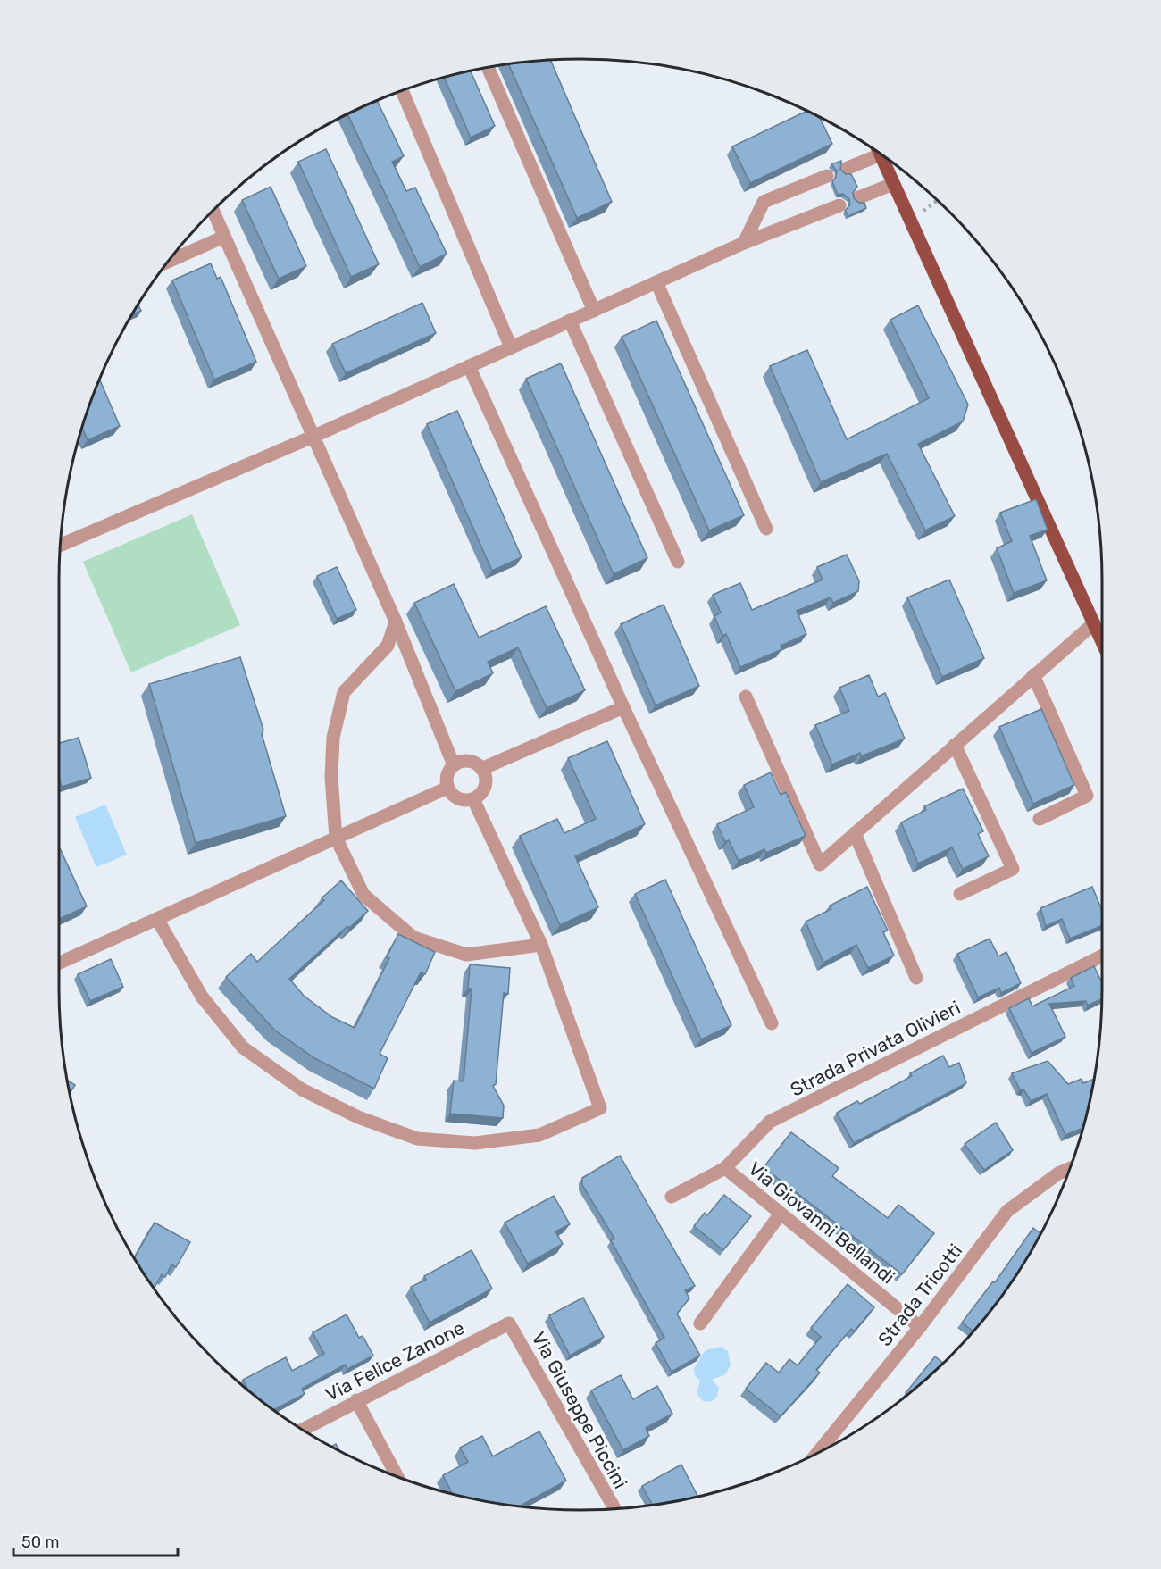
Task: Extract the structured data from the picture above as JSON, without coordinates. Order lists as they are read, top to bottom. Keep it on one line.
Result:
{"streets":{"street":["Strada Privata Olivieri","Via Giovanni Bellandi","Strada Tricotti","Via Felice Zanone","Via Giuseppe Piccini"]},"crossings":[["Strada Privata Olivieri","Via Giovanni Bellandi"],["Via Giovanni Bellandi","Strada Tricotti"],["Via Felice Zanone","Via Giuseppe Piccini"]],"scale_bar":"50 m"}
